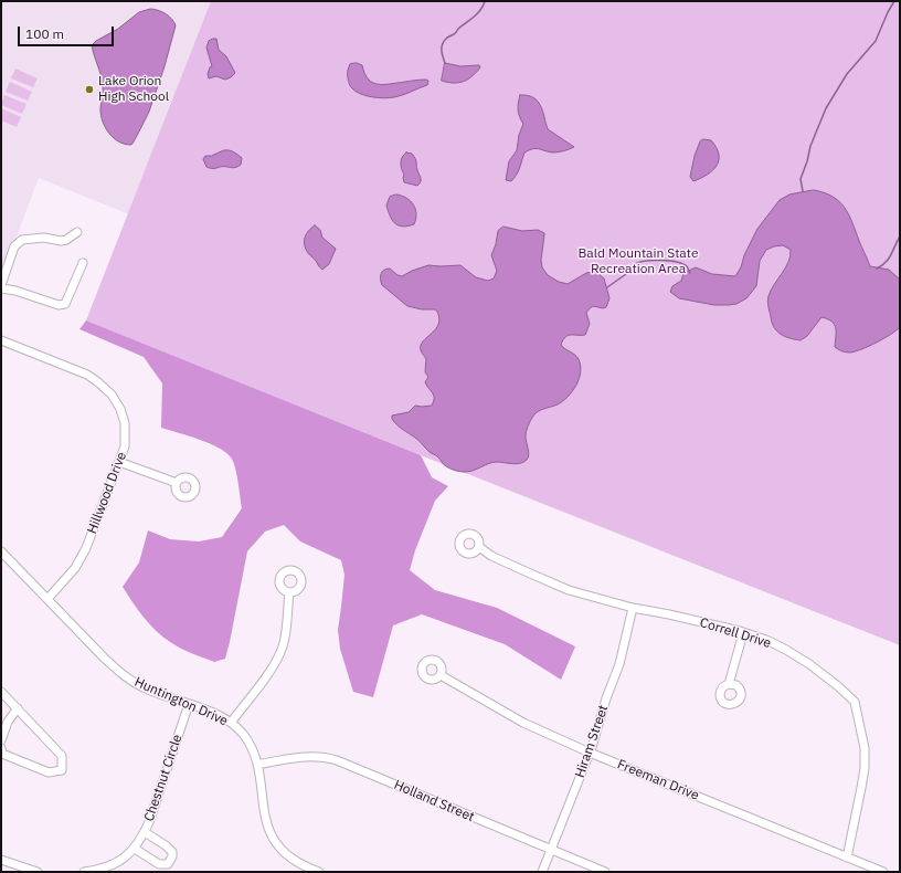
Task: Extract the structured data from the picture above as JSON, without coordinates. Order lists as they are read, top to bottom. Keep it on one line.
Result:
{"streets":{"street":["Hillwood Drive","Correll Drive","Huntington Drive","Hiram Street","Chestnut Circle","Freeman Drive","Holland Street"]},"crossings":[["Hillwood Drive","Huntington Drive"],["Correll Drive","Hiram Street"],["Correll Drive","Freeman Drive"],["Huntington Drive","Chestnut Circle"],["Huntington Drive","Holland Street"],["Hiram Street","Freeman Drive"],["Hiram Street","Holland Street"]],"parks":["Bald Mountain State Recreation Area"],"places":["Lake Orion High School"],"scale_bar":"100 m"}
